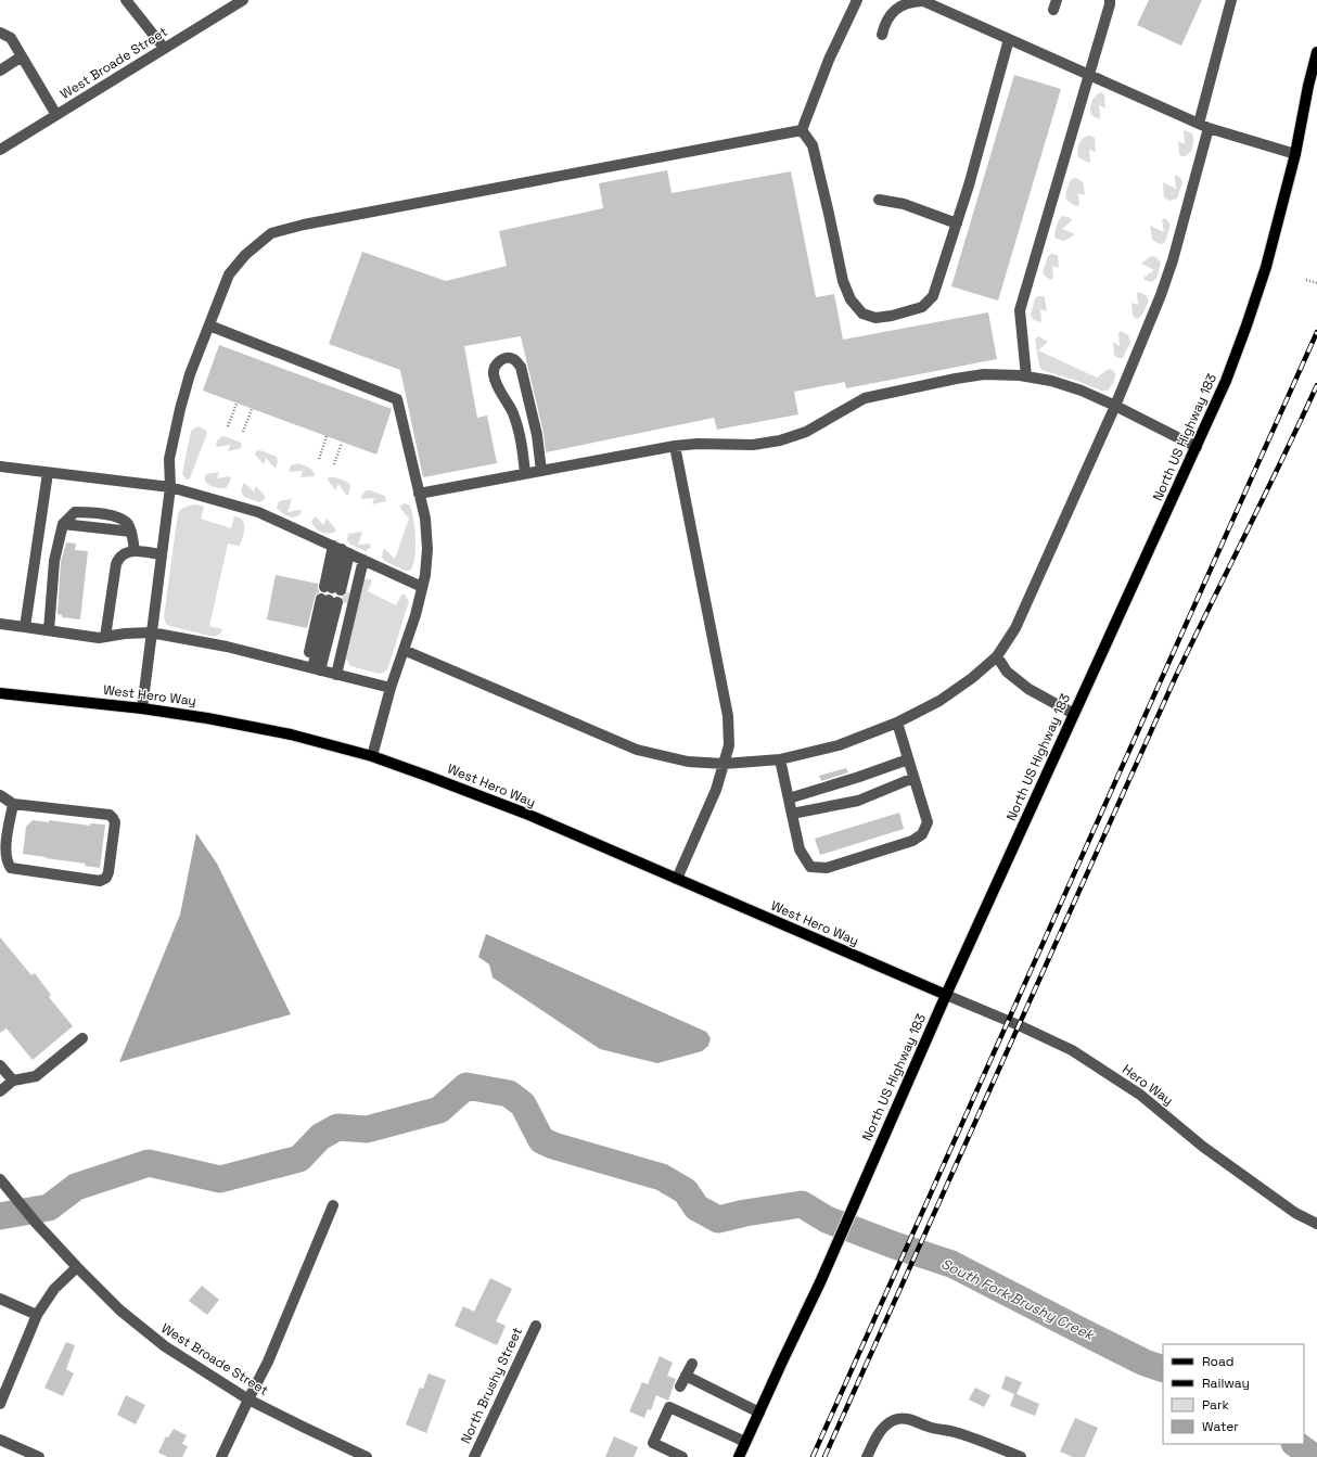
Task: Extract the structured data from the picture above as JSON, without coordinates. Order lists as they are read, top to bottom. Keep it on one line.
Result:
{"streets":{"main road":["North US Highway 183","West Hero Way"],"street":["West Broade Street","Hero Way","North Brushy Street"]},"crossings":[["North US Highway 183","West Hero Way"],["North US Highway 183","Hero Way"],["West Hero Way","Hero Way"]],"water":["South Fork Brushy Creek"],"legend":["Road","Railway","Park","Water"]}
